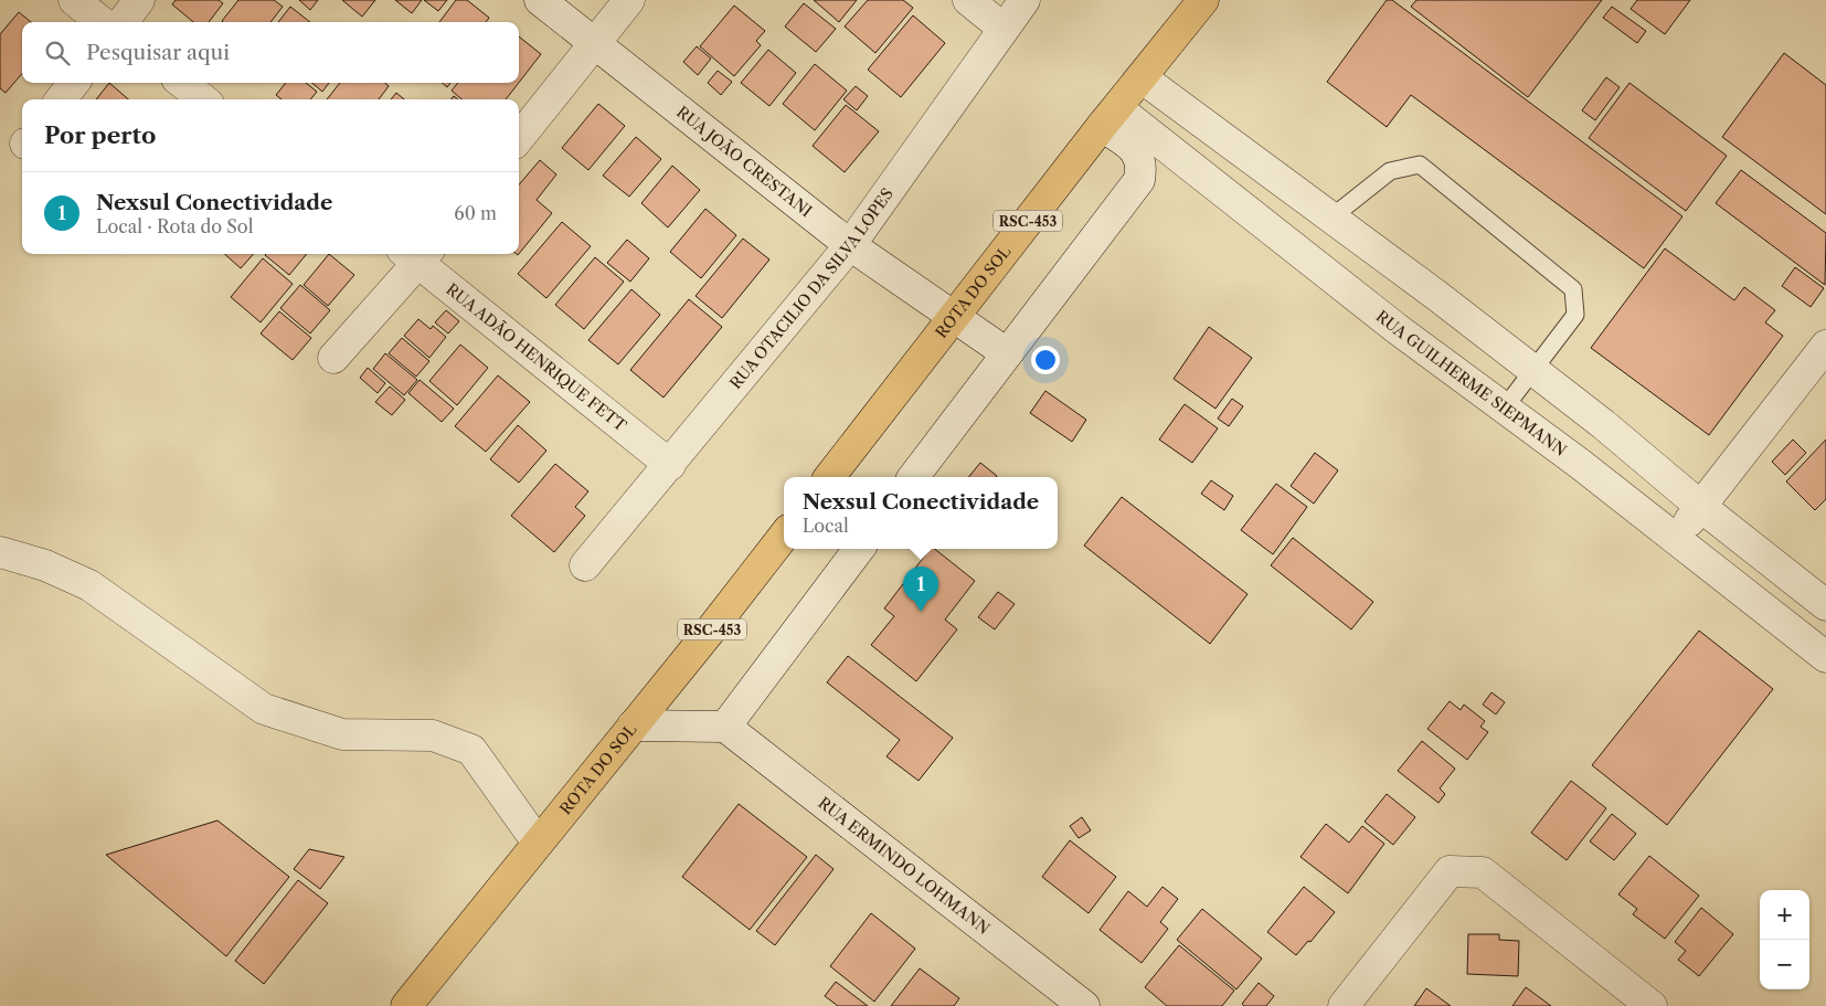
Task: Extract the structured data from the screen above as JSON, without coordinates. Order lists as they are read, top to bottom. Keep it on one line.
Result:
{"streets":{"highway":["RSC-453","ROTA DO SOL"],"street":["RUA JOÃO CRESTANI","RUA OTACILIO DA SILVA LOPES","RUA ADÃO HENRIQUE FETT","RUA GUILHERME SIEPMANN","RUA ERMINDO LOHMANN"]},"crossings":[["RUA JOÃO CRESTANI","RUA OTACILIO DA SILVA LOPES"],["RUA JOÃO CRESTANI","ROTA DO SOL"],["RUA OTACILIO DA SILVA LOPES","RUA ADÃO HENRIQUE FETT"],["ROTA DO SOL","RUA GUILHERME SIEPMANN"]],"page":{"search":"Pesquisar aqui","heading":"Por perto","list":[{"mark":"1","name":"Nexsul Conectividade","note":"Local · Rota do Sol","value":"60 m"}],"popup":["Nexsul Conectividade","Local"],"pins":"1","map_buttons":["+","−"]}}
